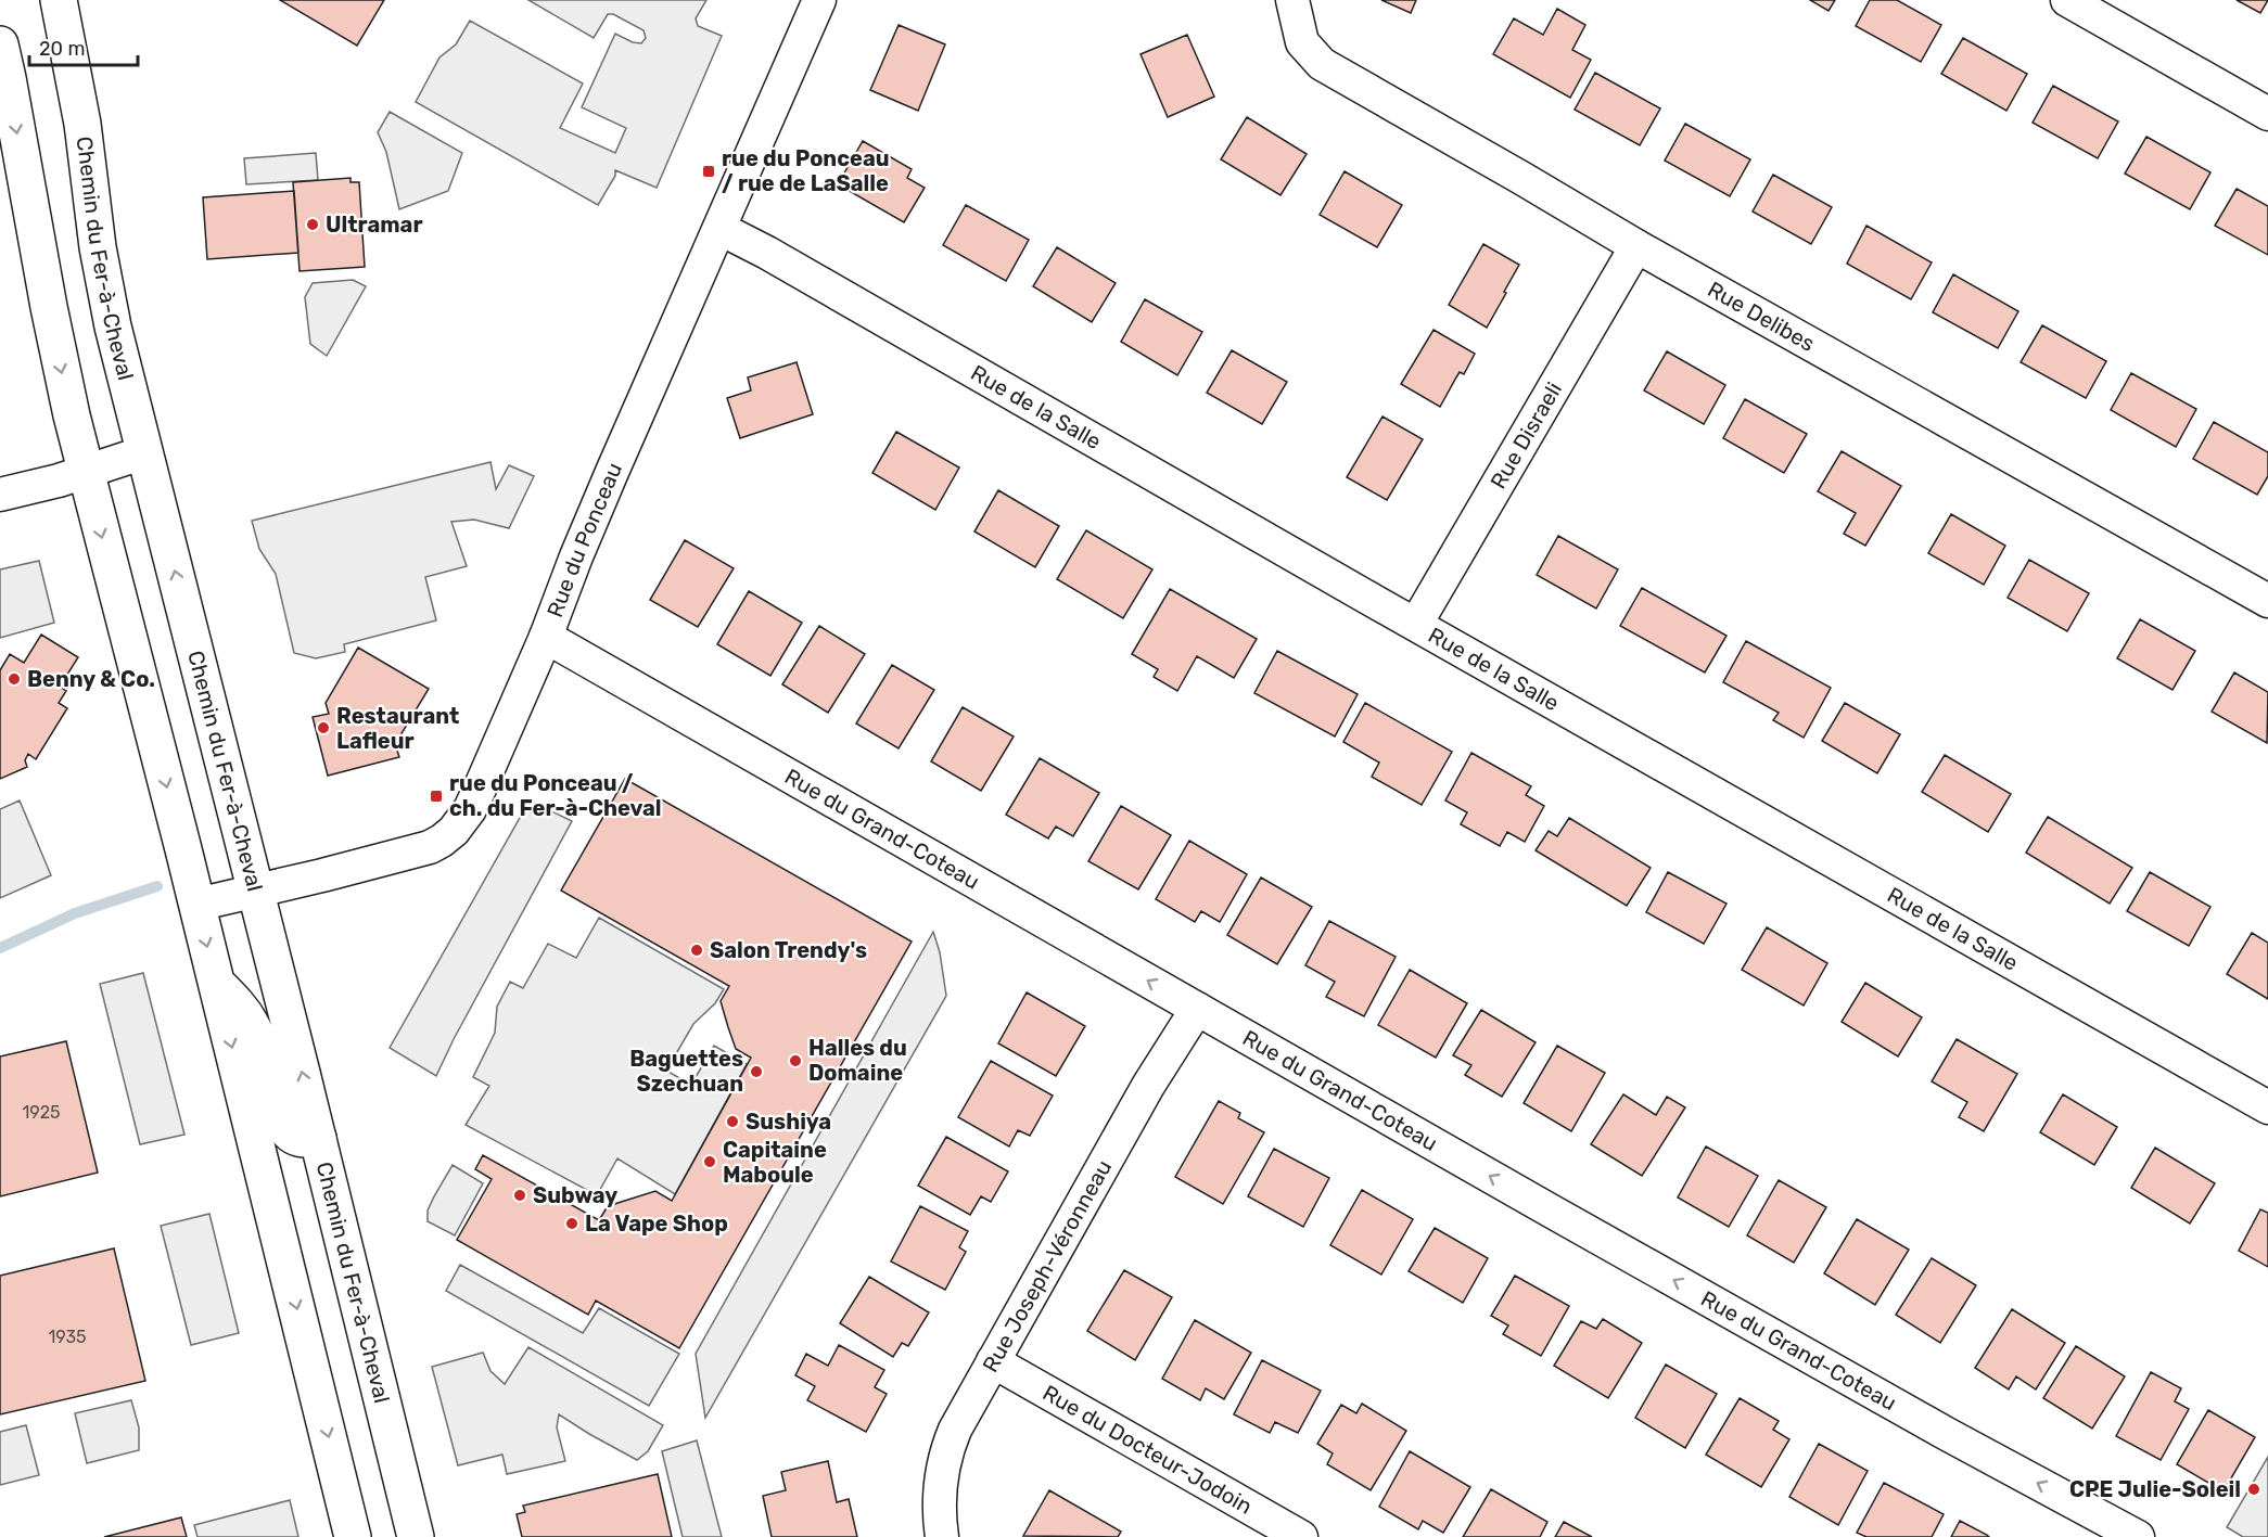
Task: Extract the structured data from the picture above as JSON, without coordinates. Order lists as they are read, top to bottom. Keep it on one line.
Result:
{"streets":{"street":["Chemin du Fer-à-Cheval","Rue Delibes","Rue de la Salle","Rue Disraeli","Rue du Ponceau","Rue du Grand-Coteau","Rue Joseph-Véronneau","Rue du Docteur-Jodoin"]},"crossings":[["Chemin du Fer-à-Cheval","Rue du Ponceau"],["Rue Delibes","Rue Disraeli"],["Rue de la Salle","Rue Disraeli"],["Rue de la Salle","Rue du Ponceau"],["Rue du Ponceau","Rue du Grand-Coteau"],["Rue du Grand-Coteau","Rue Joseph-Véronneau"],["Rue Joseph-Véronneau","Rue du Docteur-Jodoin"]],"one_way":["Rue du Grand-Coteau"],"places":{"transit":["rue du Ponceau / rue de LaSalle","rue du Ponceau / ch. du Fer-à-Cheval"],"other":["Ultramar","Benny & Co.","Restaurant Lafleur","Salon Trendy's","Halles du Domaine","Baguettes Szechuan","Sushiya","Capitaine Maboule","Subway","La Vape Shop","CPE Julie-Soleil"]},"house_numbers":["1925","1935"],"scale_bar":"20 m"}
